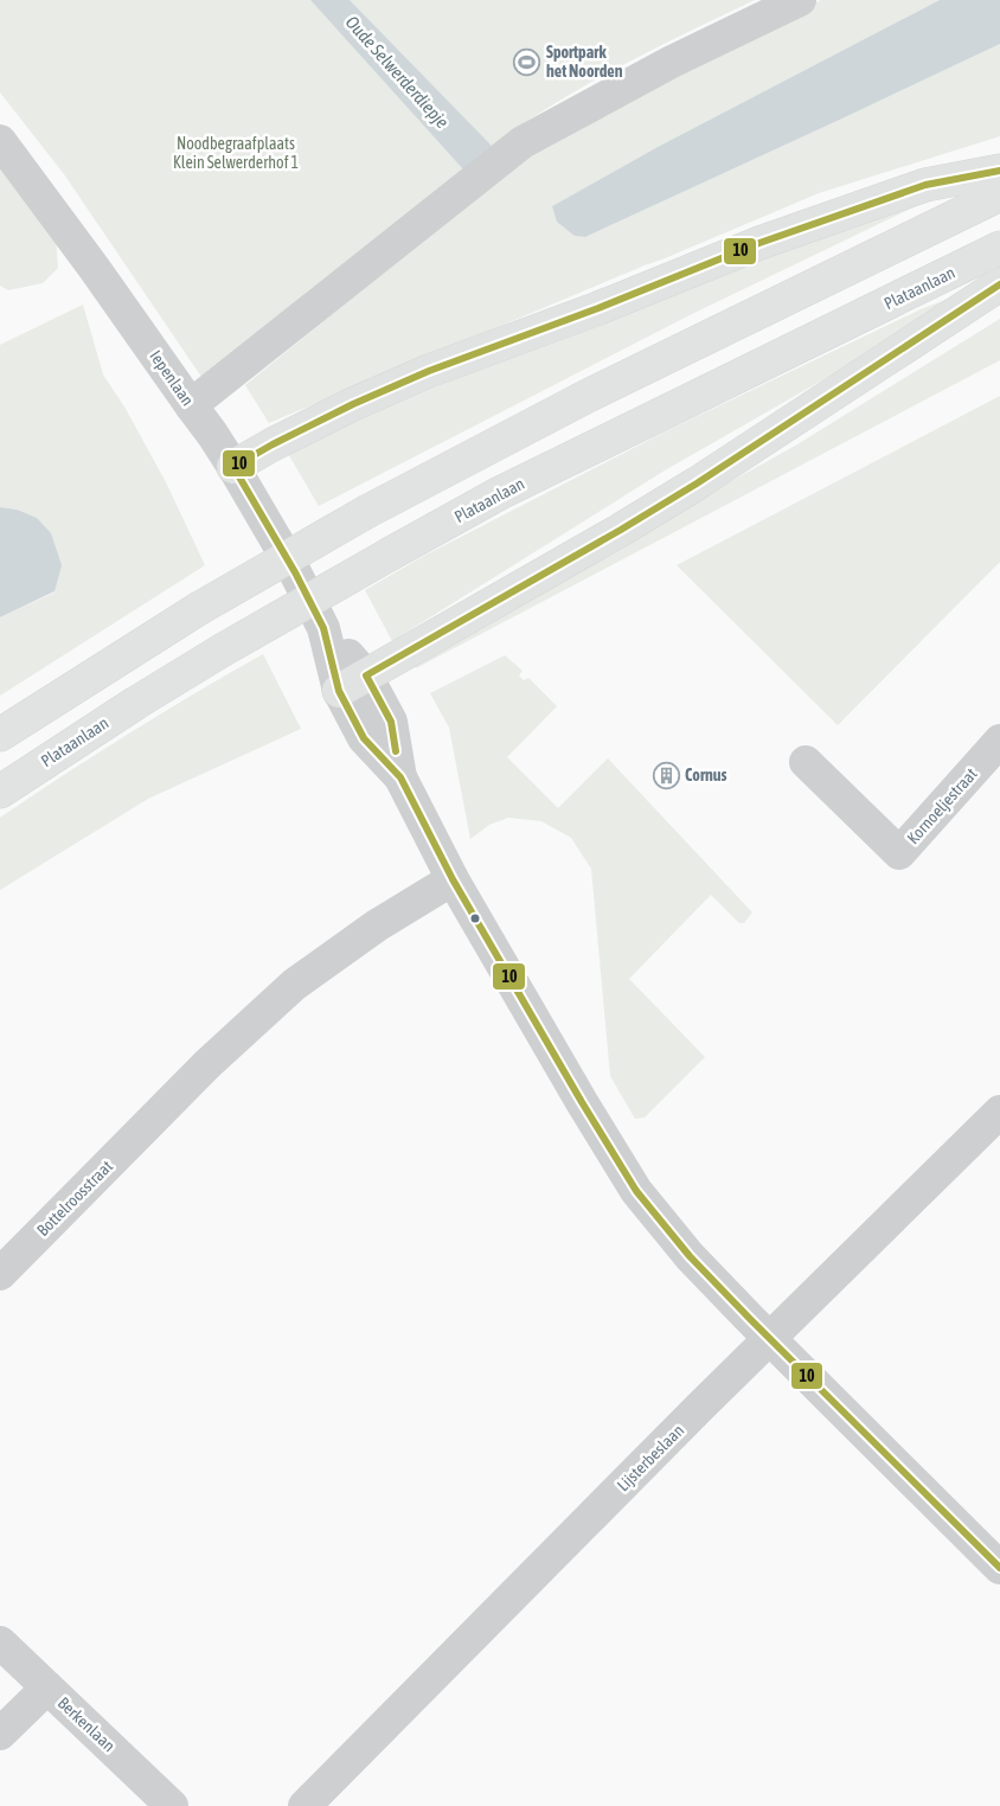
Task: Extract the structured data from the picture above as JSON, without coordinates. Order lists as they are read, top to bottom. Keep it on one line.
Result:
{"streets":{"highway":["Plataanlaan"],"street":["Iepenlaan","Kornoeljestraat","Bottelroosstraat","Lijsterbeslaan","Berkenlaan"]},"crossings":[["Iepenlaan","Bottelroosstraat"],["Iepenlaan","Lijsterbeslaan"]],"water":["Oude Selwerderdiepje"],"parks":["Noodbegraafplaats Klein Selwerderhof 1"],"places":{"sports":["Sportpark het Noorden"],"building":["Cornus"]},"lines":["transit line 10"]}
